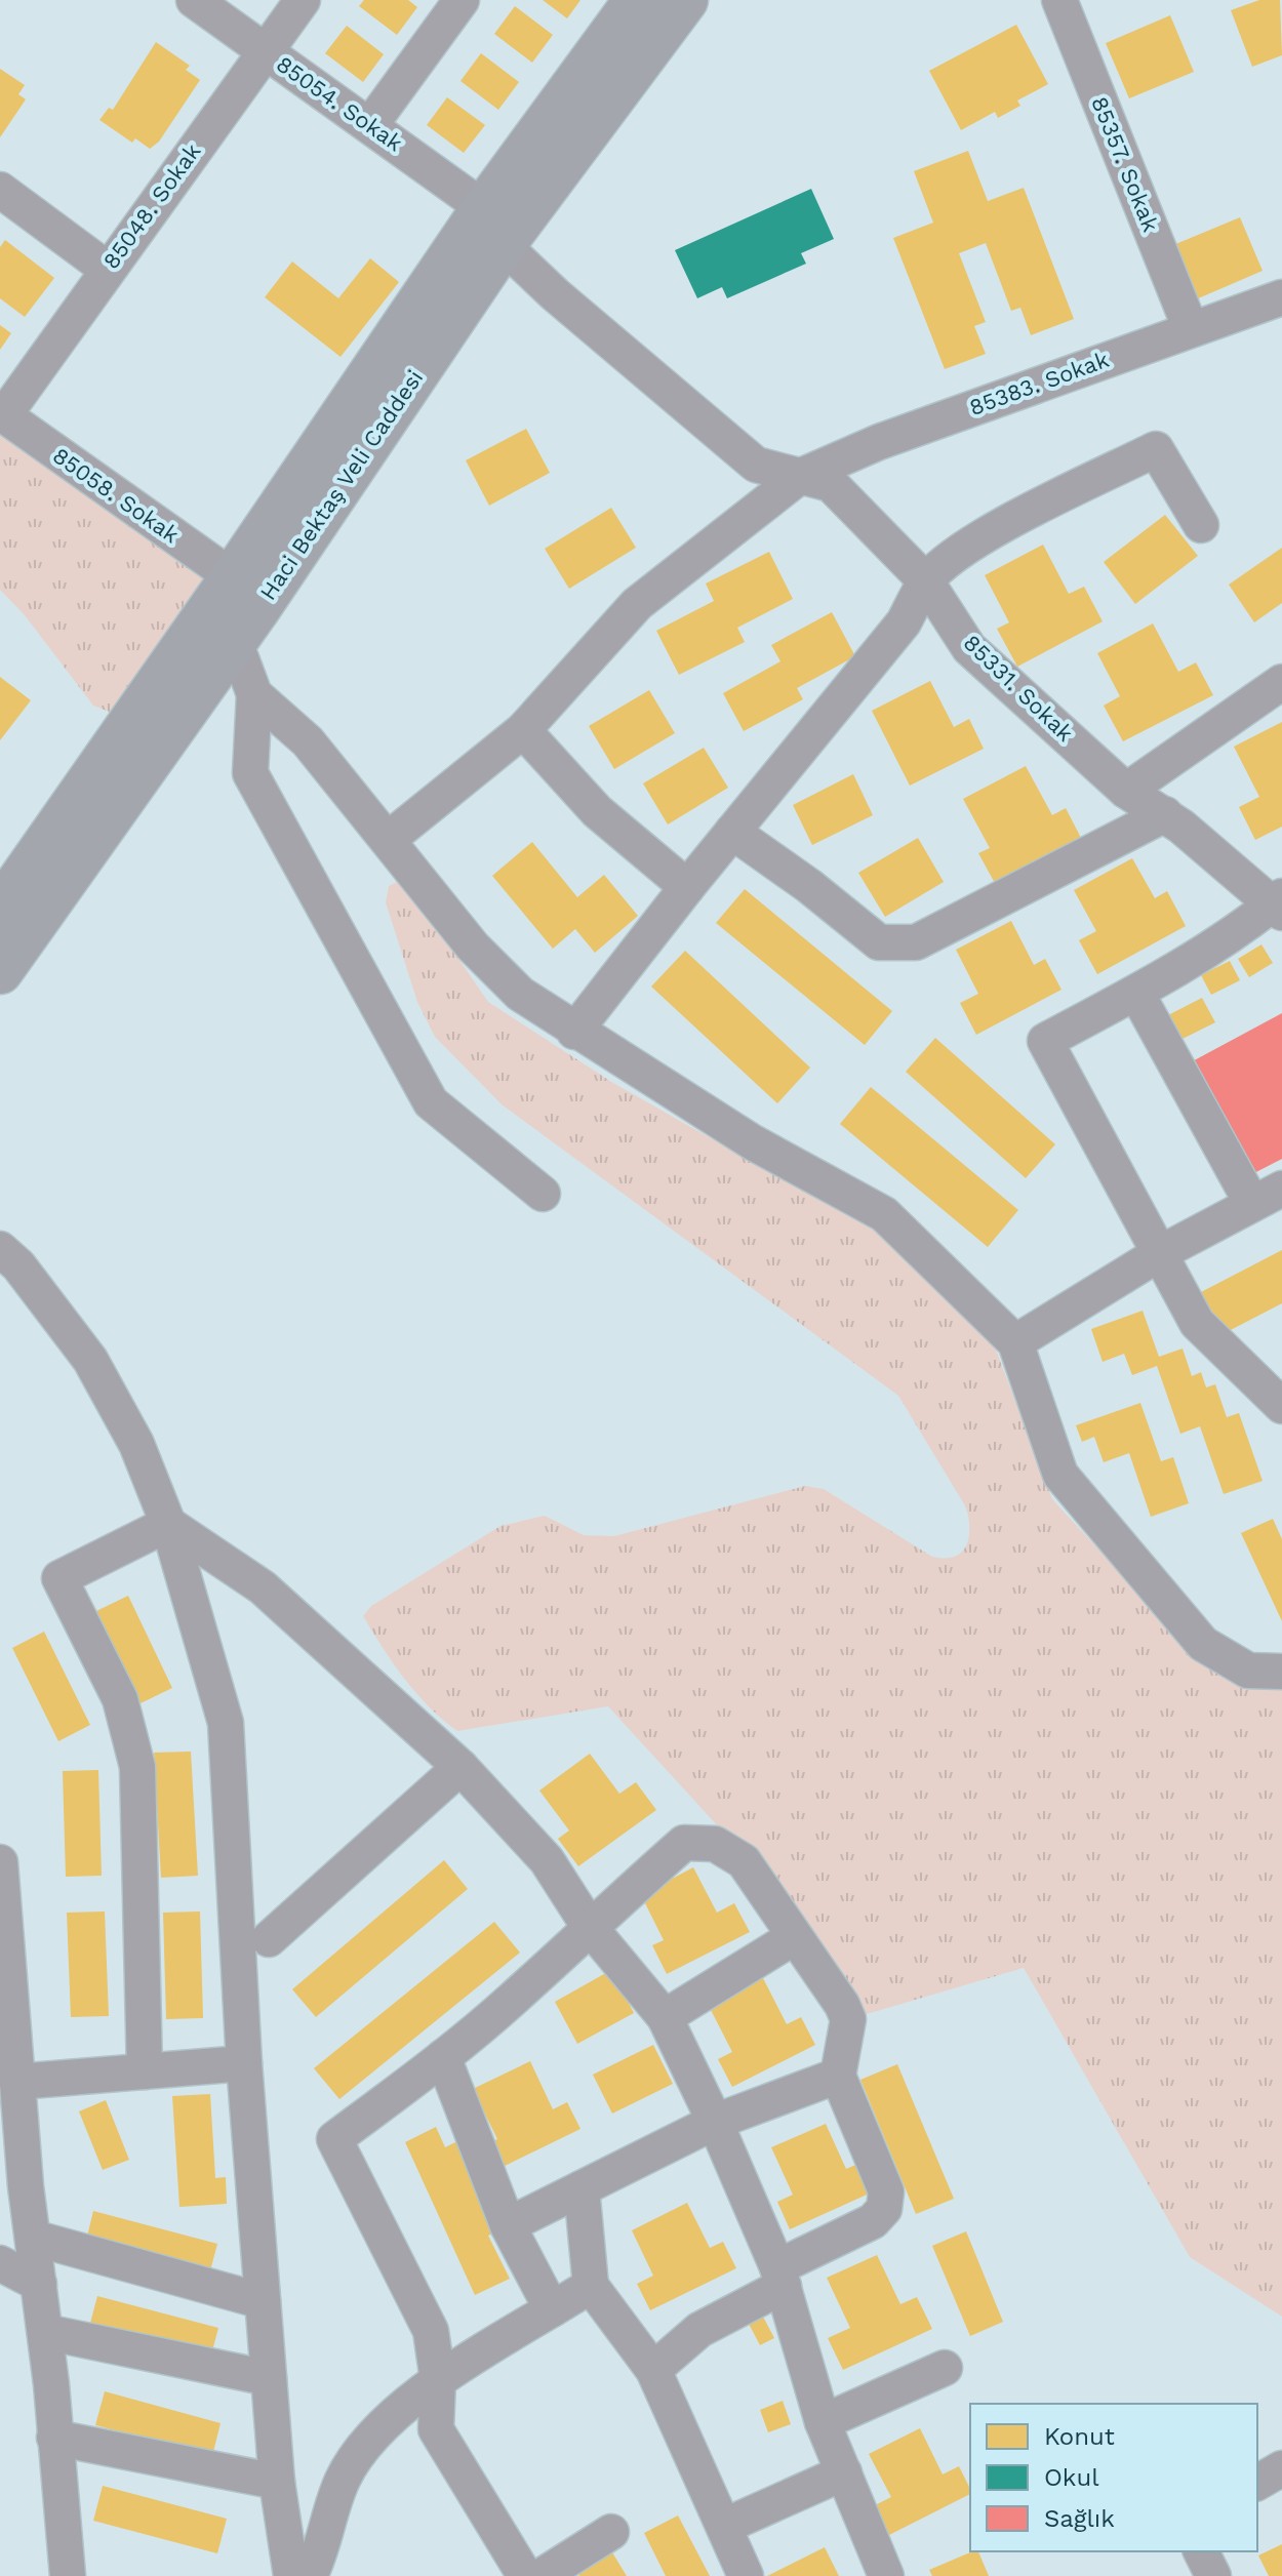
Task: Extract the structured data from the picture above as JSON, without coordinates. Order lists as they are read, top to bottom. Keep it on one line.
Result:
{"streets":{"main road":["Haci Bektaş Veli Caddesi"],"street":["85054. Sokak","85357. Sokak","85048. Sokak","85383. Sokak","85058. Sokak","85331. Sokak"]},"crossings":[["85054. Sokak","85048. Sokak"],["85054. Sokak","Haci Bektaş Veli Caddesi"],["85054. Sokak","85331. Sokak"],["85357. Sokak","85383. Sokak"],["85048. Sokak","85058. Sokak"],["85383. Sokak","85331. Sokak"],["Haci Bektaş Veli Caddesi","85058. Sokak"],["Haci Bektaş Veli Caddesi","85331. Sokak"]],"legend":["Konut","Okul","Sağlık"]}
